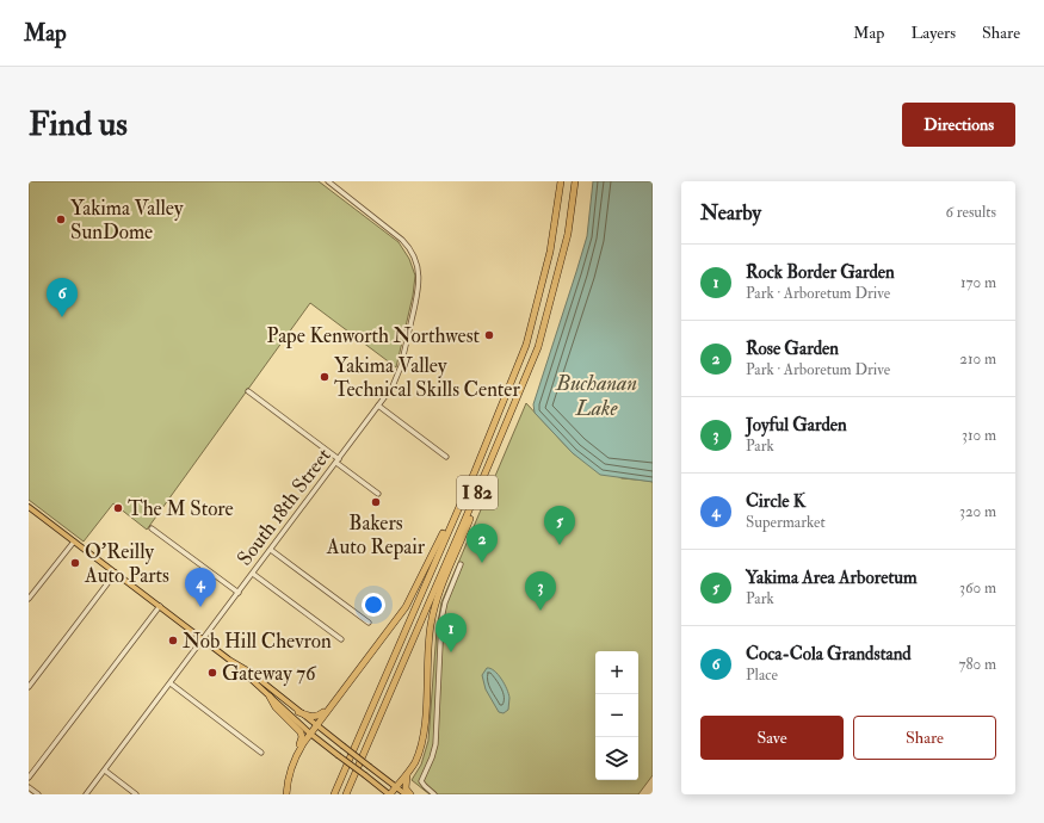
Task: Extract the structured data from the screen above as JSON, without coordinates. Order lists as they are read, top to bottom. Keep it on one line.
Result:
{"streets":{"highway":["I 82"],"street":["South 18th Street"]},"water":["Buchanan Lake"],"places":["Yakima Valley SunDome","Pape Kenworth Northwest","Yakima Valley Technical Skills Center","Bakers Auto Repair","The M Store","O'Reilly Auto Parts","Nob Hill Chevron","Gateway 76"],"page":{"header":"Map","nav":["Map","Layers","Share"],"buttons":["Directions",["Save","Share"]],"title":"Find us","heading":["Nearby","6 results"],"list":[{"mark":"1","name":"Rock Border Garden","note":"Park · Arboretum Drive","value":"170 m"},{"mark":"2","name":"Rose Garden","note":"Park · Arboretum Drive","value":"210 m"},{"mark":"3","name":"Joyful Garden","note":"Park","value":"310 m"},{"mark":"4","name":"Circle K","note":"Supermarket","value":"320 m"},{"mark":"5","name":"Yakima Area Arboretum","note":"Park","value":"360 m"},{"mark":"6","name":"Coca-Cola Grandstand","note":"Place","value":"780 m"}],"pins":["6","5","2","4","3","1"],"map_buttons":["+","−"]}}
